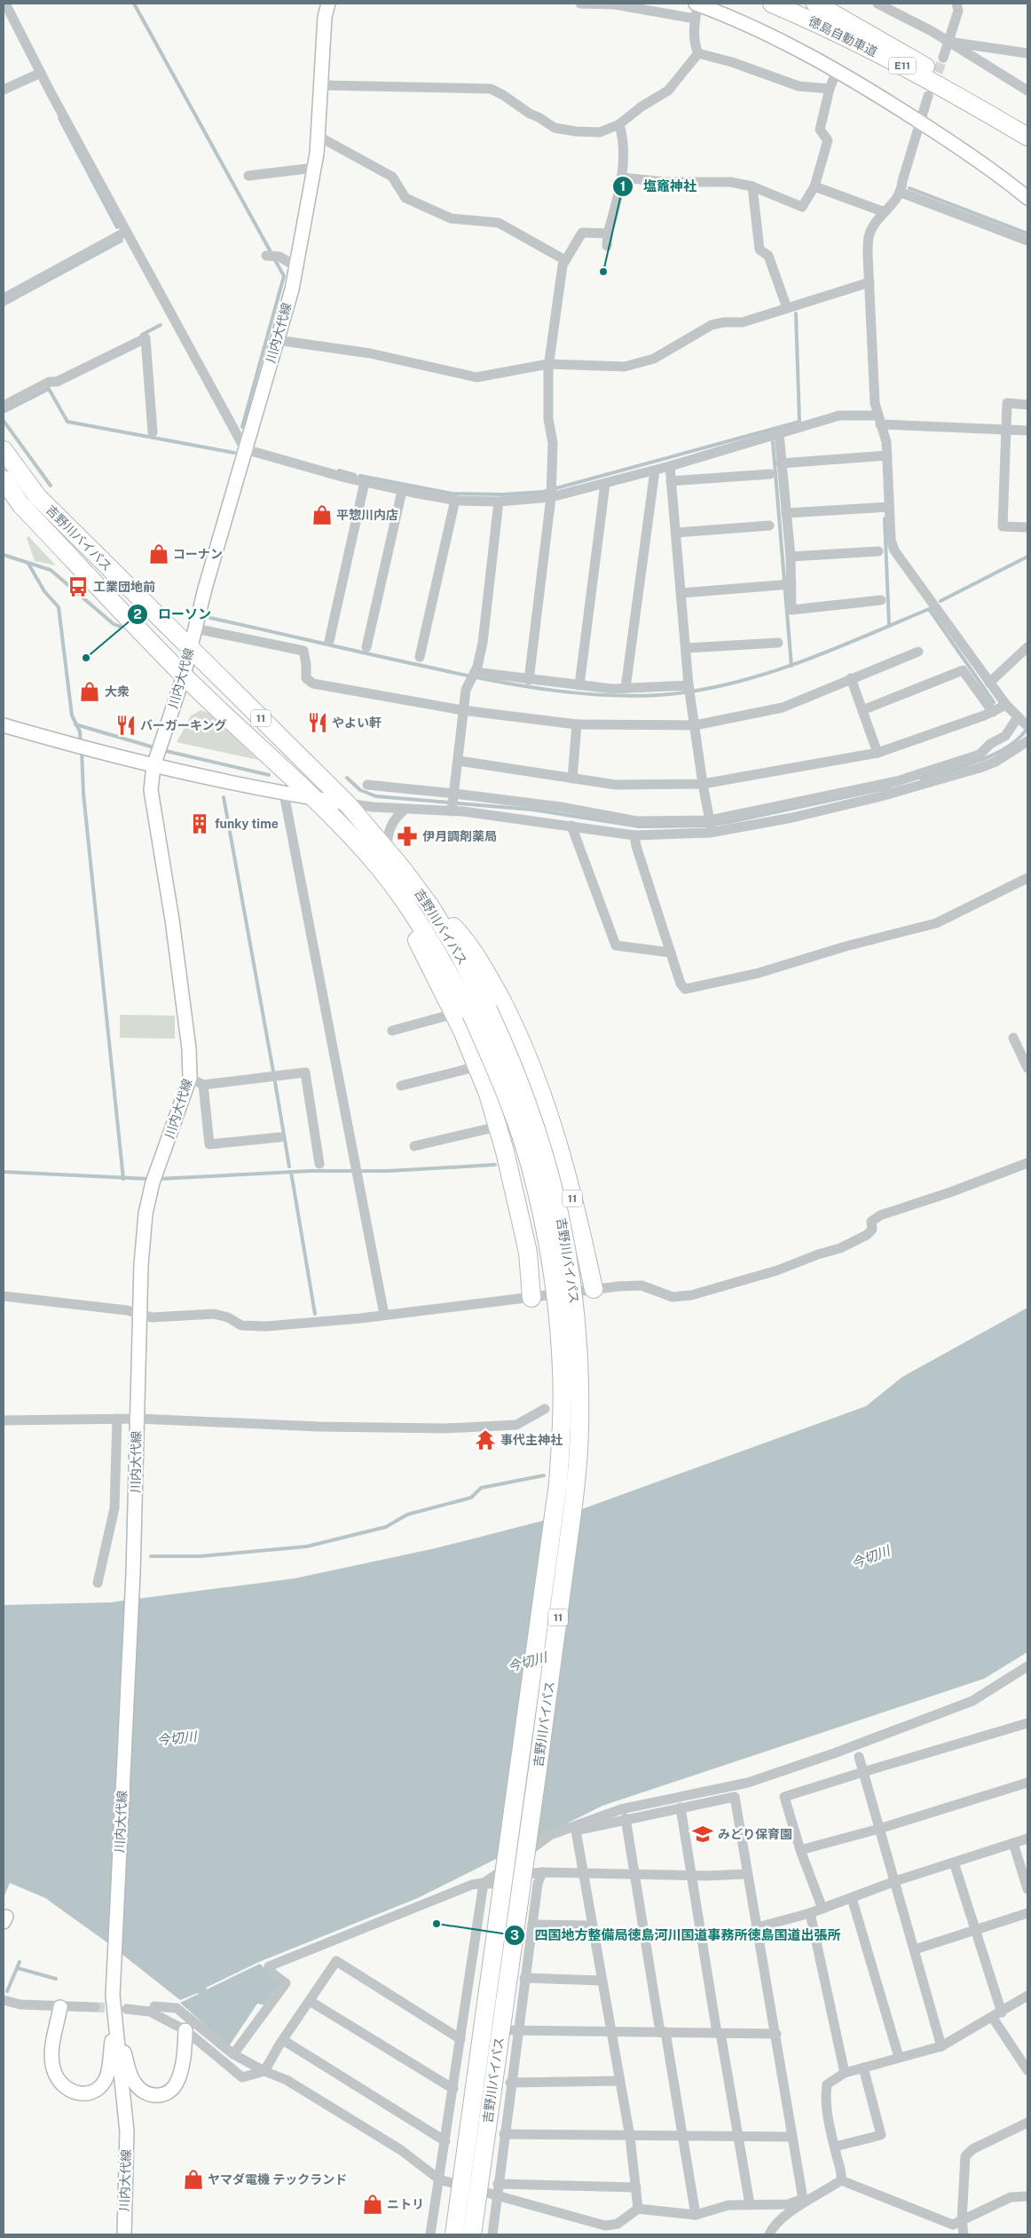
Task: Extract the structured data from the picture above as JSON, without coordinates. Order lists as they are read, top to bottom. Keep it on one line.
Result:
{"streets":{"highway":["徳島自動車道","E11","吉野川バイパス","11"],"main road":["川内大代線"]},"crossings":[["川内大代線","吉野川バイパス"],["吉野川バイパス","11"]],"water":["今切川"],"places":{"other":["塩竈神社","ローソン","四国地方整備局徳島河川国道事務所徳島国道出張所"],"shop":["平惣川内店","コーナン","大衆","ヤマダ電機 テックランド","ニトリ"],"bus stop":["工業団地前"],"restaurant":["やよい軒","バーガーキング"],"building":["funky time"],"pharmacy":["伊月調剤薬局"],"temple":["事代主神社"],"school or university":["みどり保育園"]}}
